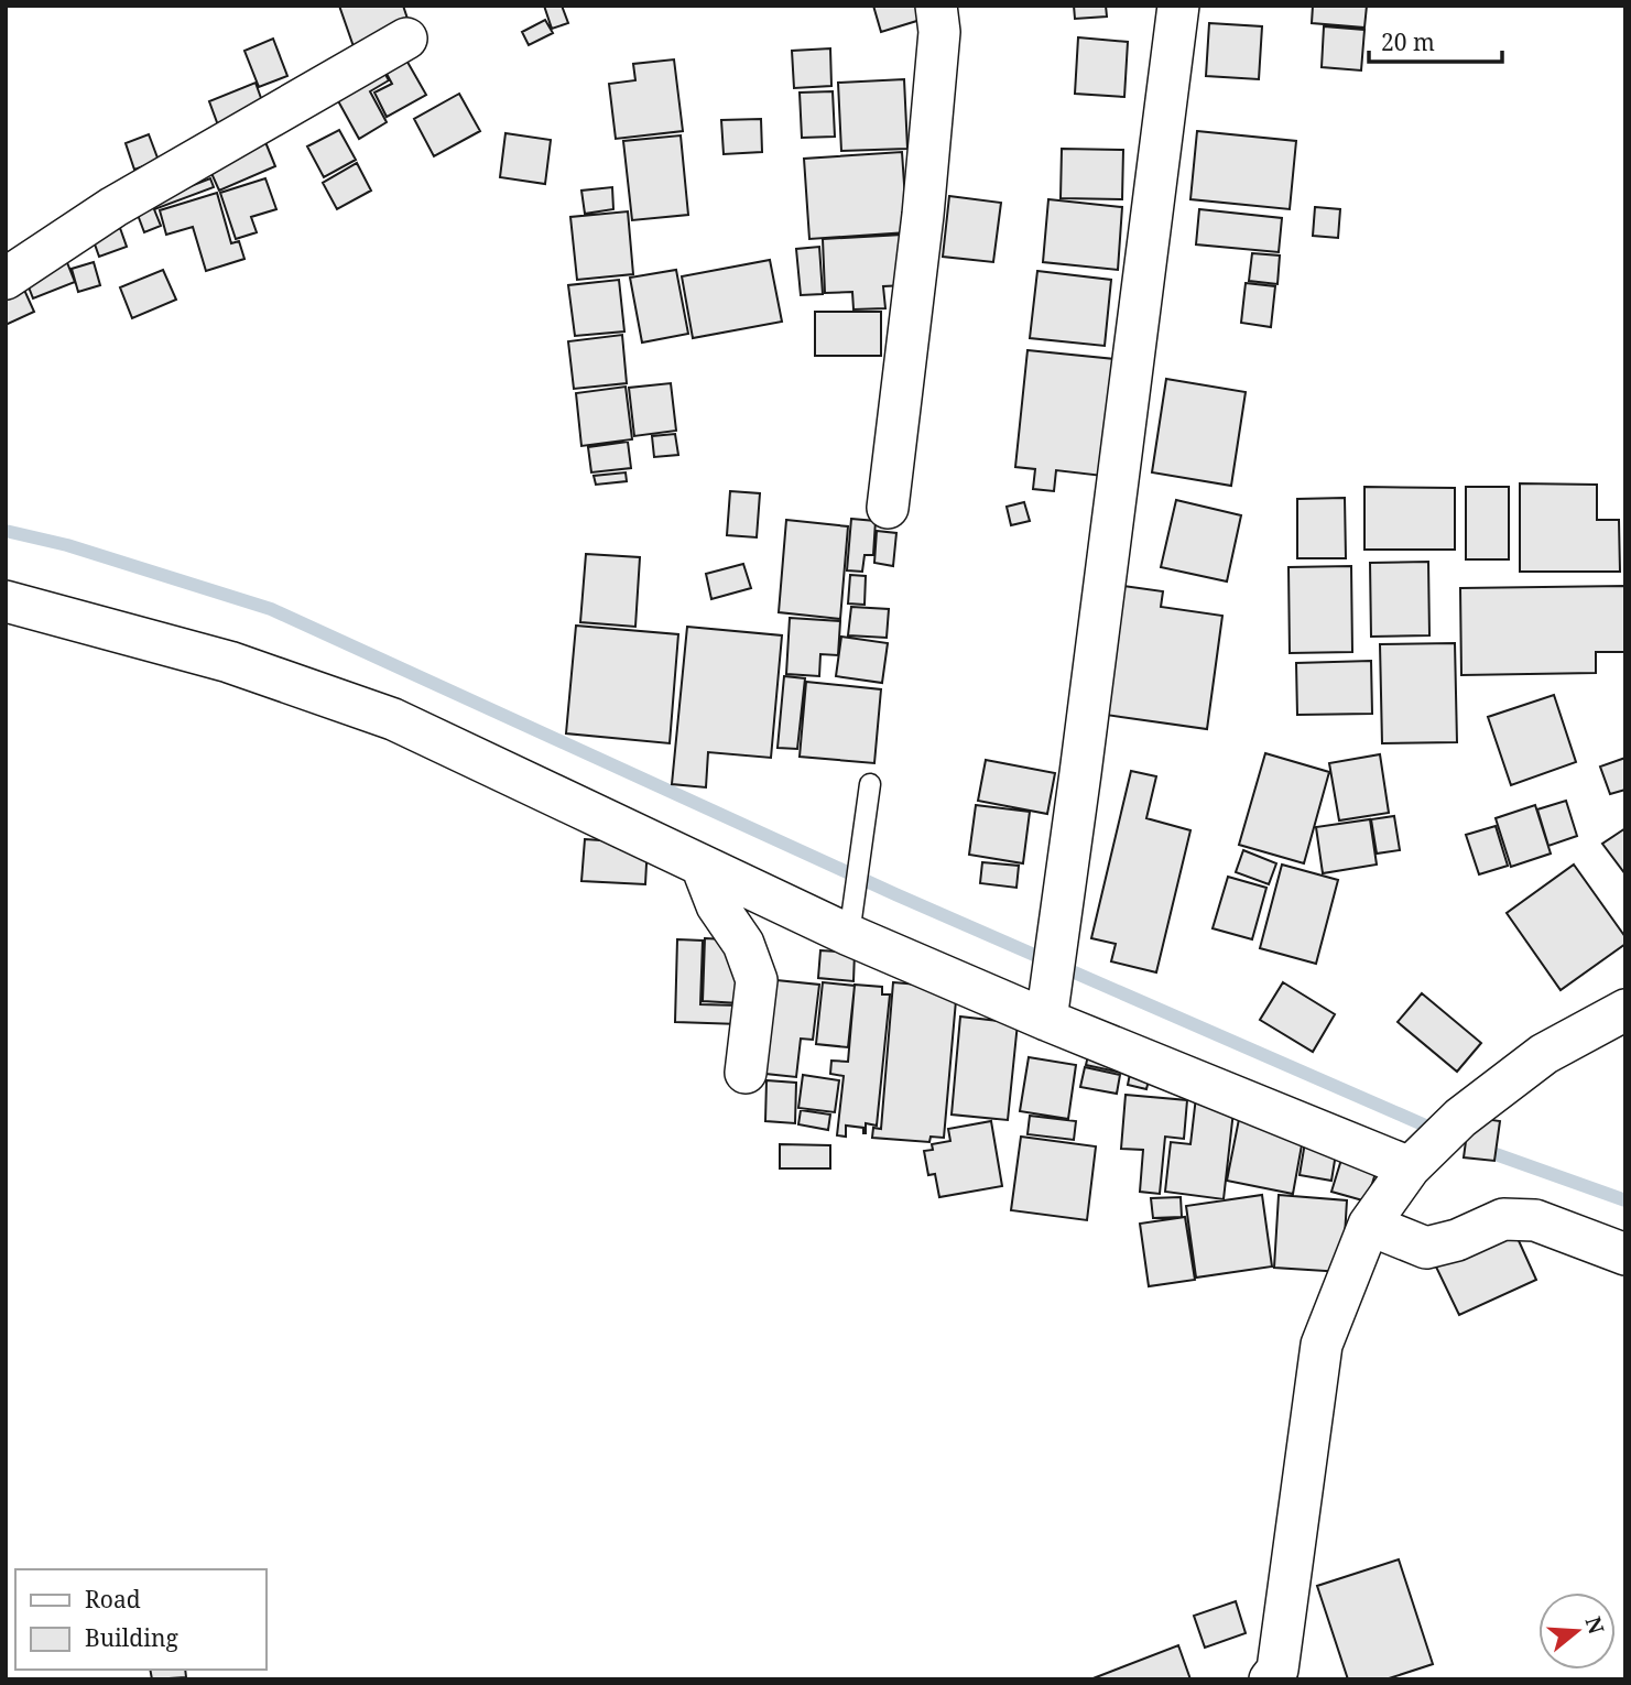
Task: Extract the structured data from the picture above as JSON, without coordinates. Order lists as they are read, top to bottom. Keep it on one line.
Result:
{"legend":["Road","Building"],"scale_bar":"20 m","north":"right"}
